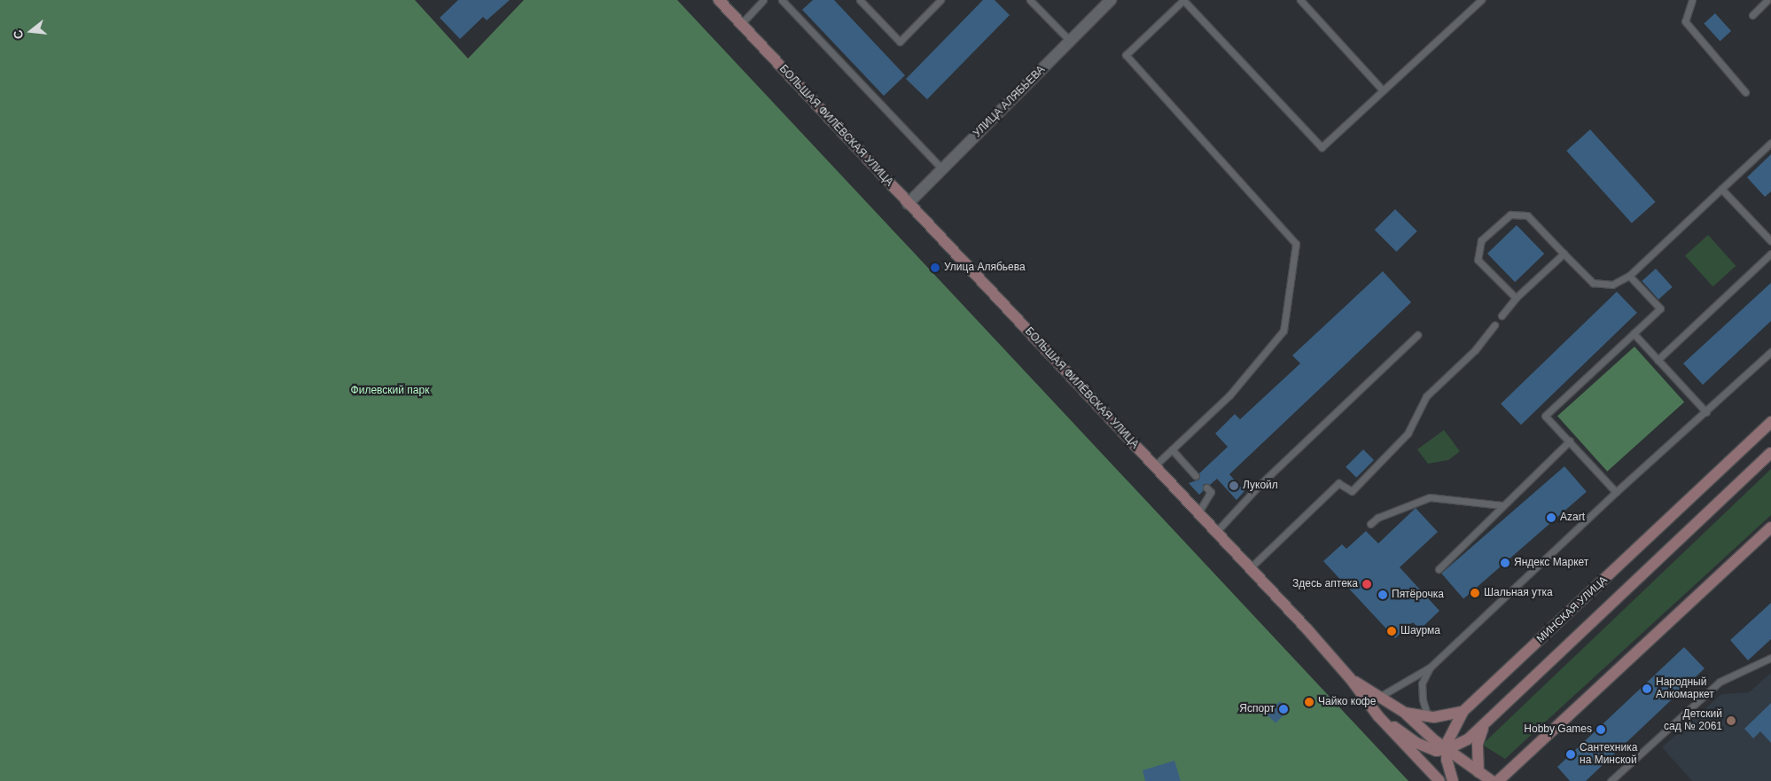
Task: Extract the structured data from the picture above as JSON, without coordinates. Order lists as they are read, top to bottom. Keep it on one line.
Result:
{"streets":{"main road":["БОЛЬШАЯ ФИЛЁВСКАЯ УЛИЦА","МИНСКАЯ УЛИЦА"],"street":["УЛИЦА АЛЯБЬЕВА"]},"crossings":[["УЛИЦА АЛЯБЬЕВА","БОЛЬШАЯ ФИЛЁВСКАЯ УЛИЦА"]],"parks":["Филевский парк"],"places":["Улица Алябьева","Лукойл","Azart","Яндекс Маркет","Здесь аптека","Шальная утка","Пятёрочка","Шаурма","Народный Алкомаркет","Чайко кофе","Яспорт","Детский сад № 2061","Hobby Games","Сантехника на Минской"],"north":"left"}
